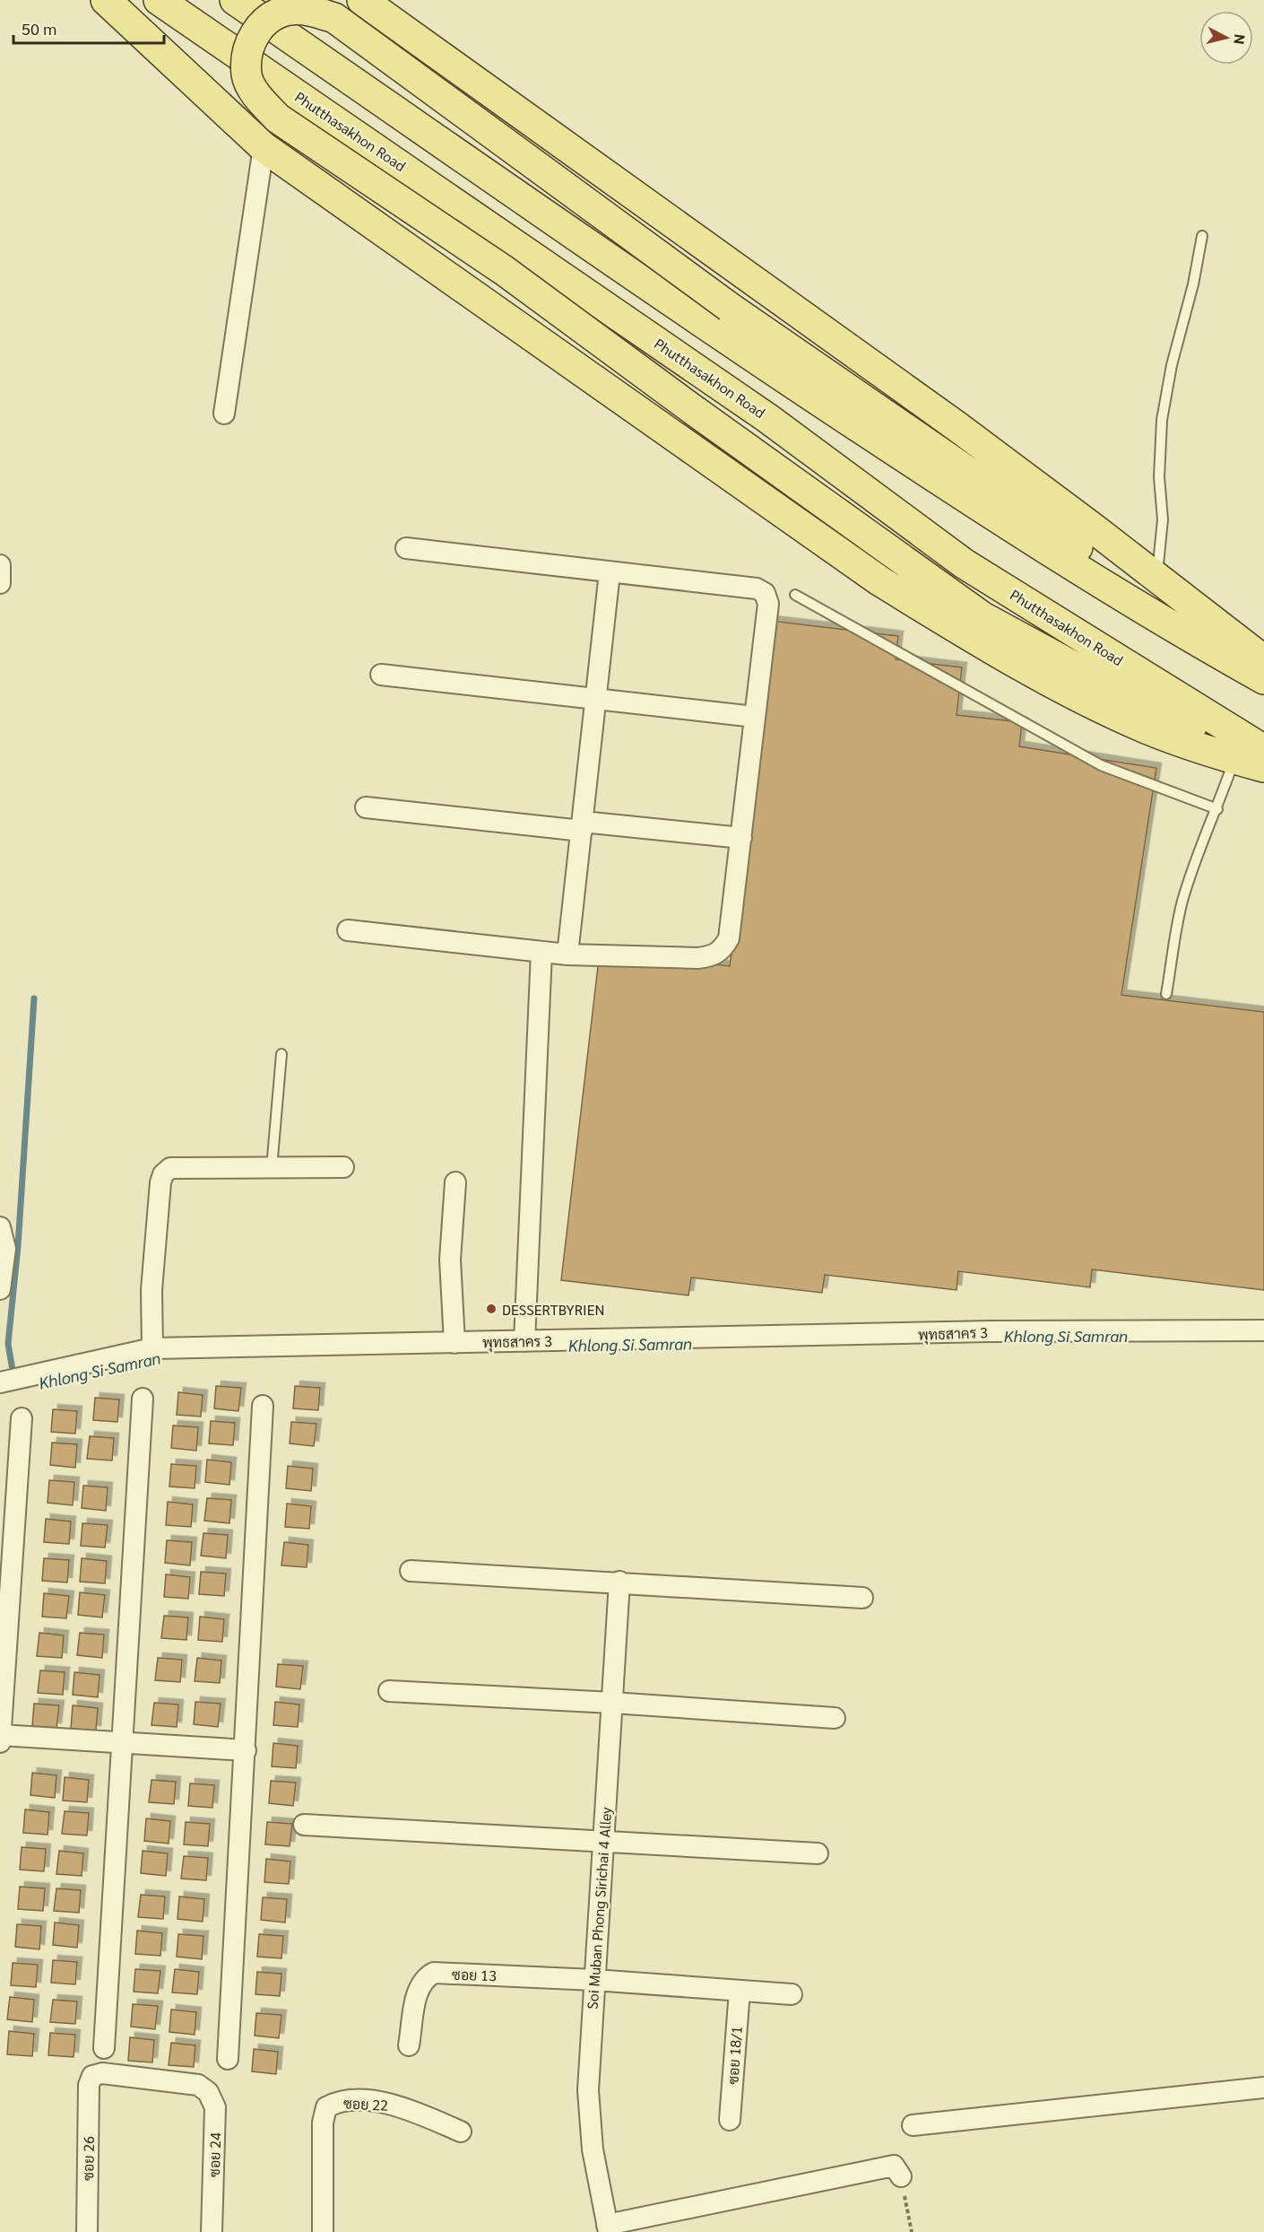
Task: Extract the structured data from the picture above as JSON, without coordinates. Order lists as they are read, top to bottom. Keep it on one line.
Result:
{"streets":{"main road":["Phutthasakhon Road"],"street":["พุทธสาคร 3","Soi Muban Phong Sirichai 4 Alley","ซอย 13","ซอย 18/1","ซอย 22","ซอย 24","ซอย 26"]},"crossings":[["Soi Muban Phong Sirichai 4 Alley","ซอย 13"],["ซอย 13","ซอย 18/1"],["ซอย 24","ซอย 26"]],"water":["Khlong Si Samran"],"places":["DESSERTBYRIEN"],"scale_bar":"50 m","north":"right"}
